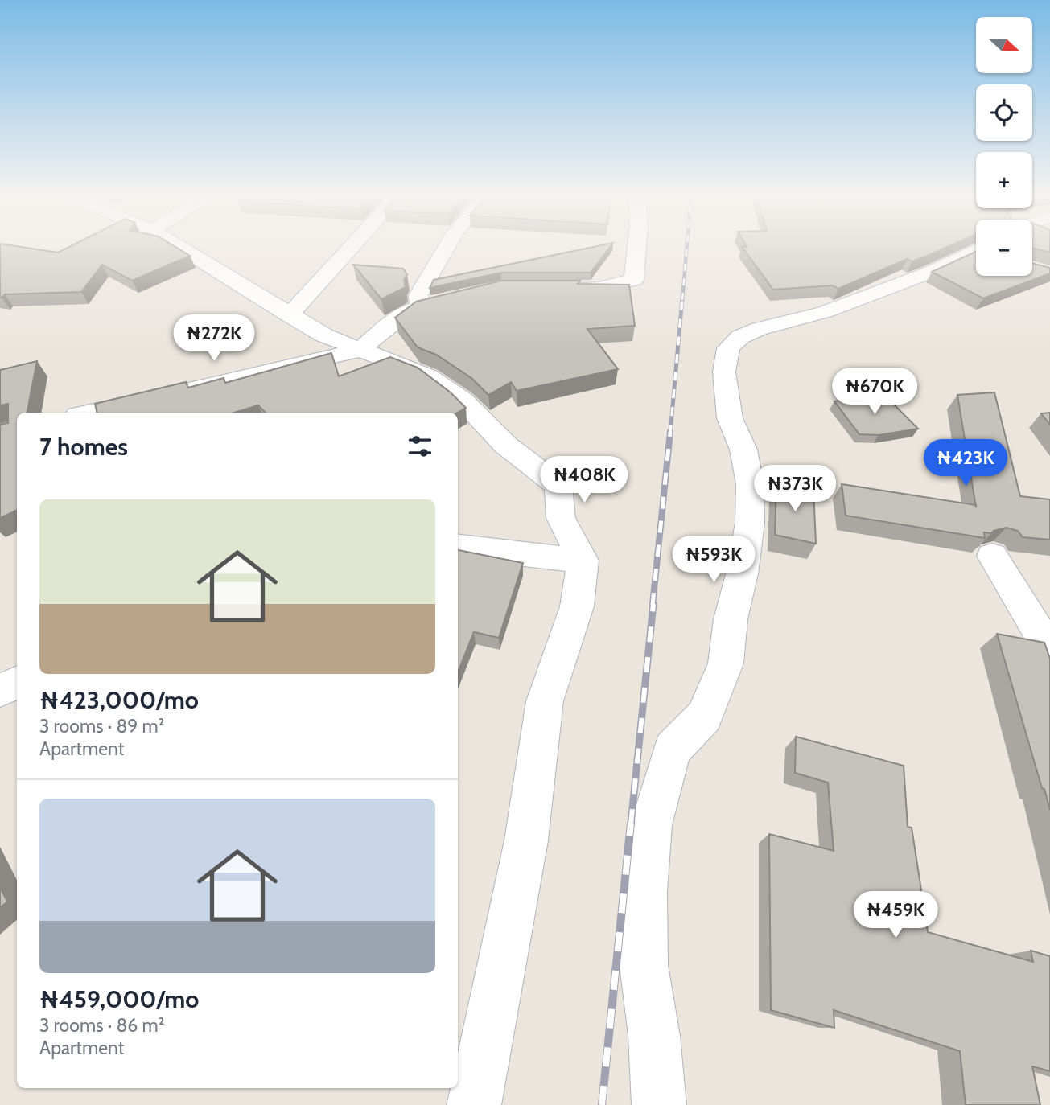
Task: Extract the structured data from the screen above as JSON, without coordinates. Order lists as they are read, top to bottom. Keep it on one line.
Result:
{"north":"right","page":{"map_buttons":["+","−"],"price":["₦272K","₦670K","₦423K","₦408K","₦373K","₦593K","₦459K"],"heading":"7 homes","list":[{"name":"₦423,000/mo","note":"3 rooms · 89 m² · Apartment"},{"name":"₦459,000/mo","note":"3 rooms · 86 m² · Apartment"}]}}
